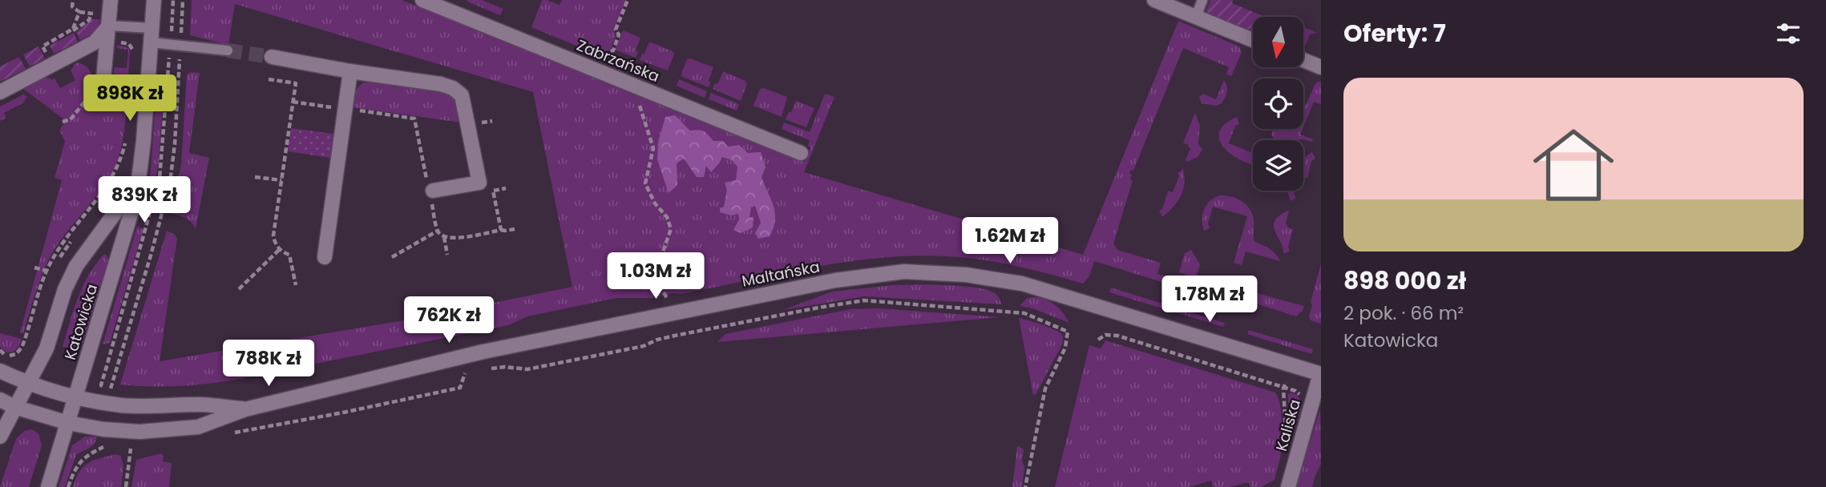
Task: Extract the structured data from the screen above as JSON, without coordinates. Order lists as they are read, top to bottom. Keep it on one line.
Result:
{"streets":{"street":["Zabrzańska","Maltańska","Katowicka","Kaliska"]},"crossings":[["Maltańska","Katowicka"],["Maltańska","Kaliska"]],"north":"bottom","page":{"heading":"Oferty: 7","list":[{"name":"898 000 zł","note":"2 pok. · 66 m² · Katowicka"}],"price":["898K zł","839K zł","1.62M zł","1.03M zł","1.78M zł","762K zł","788K zł"]}}
